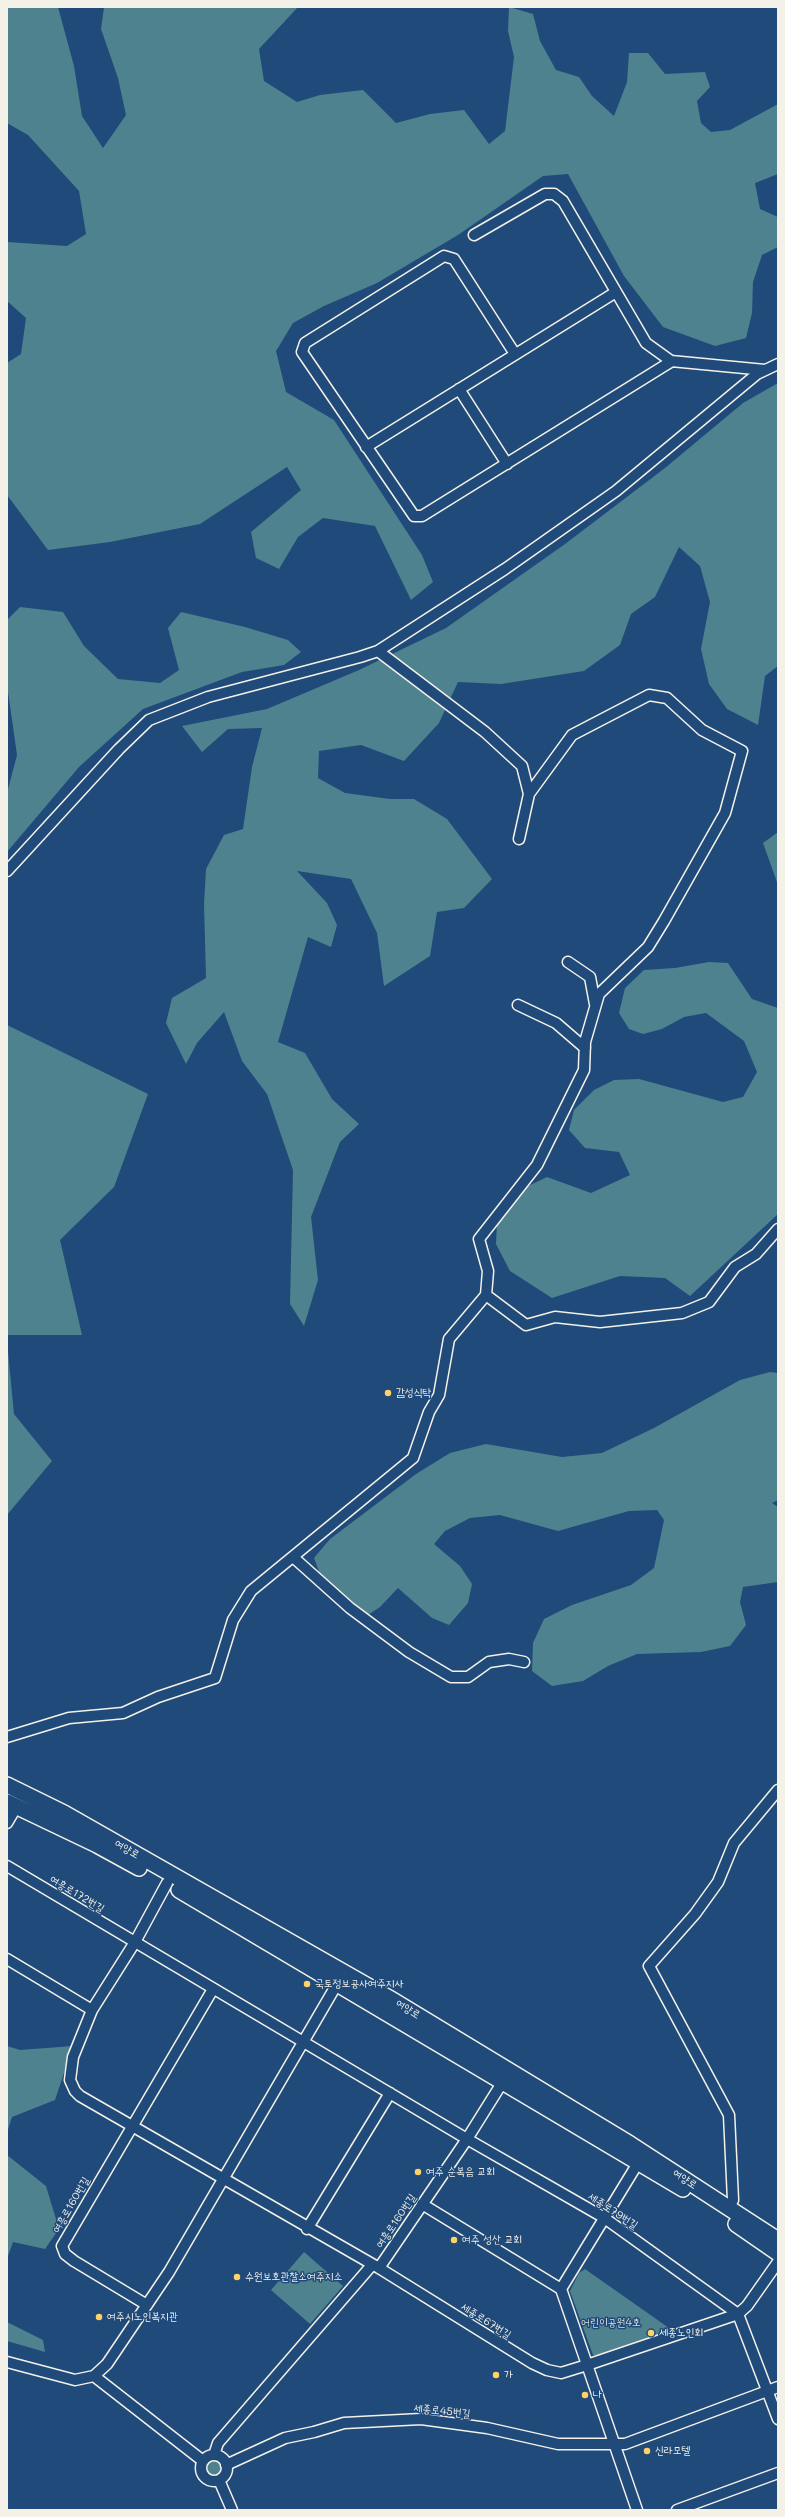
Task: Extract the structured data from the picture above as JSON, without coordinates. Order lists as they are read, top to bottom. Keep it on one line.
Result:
{"streets":{"street":["여양로","여흥로172번길","여흥로160번길","세종로79번길","세종로67번길","세종로45번길"]},"crossings":[["여양로","여흥로160번길"],["여흥로160번길","세종로79번길"],["여흥로160번길","세종로67번길"],["여흥로160번길","세종로45번길"]],"parks":["어린이공원4호"],"places":["감성식탁","국토정보공사여주지사","여주 순복음 교회","여주 성산 교회","수원보호관찰소여주지소","여주시노인복지관","세종노인회","가","나","신라모텔"]}
